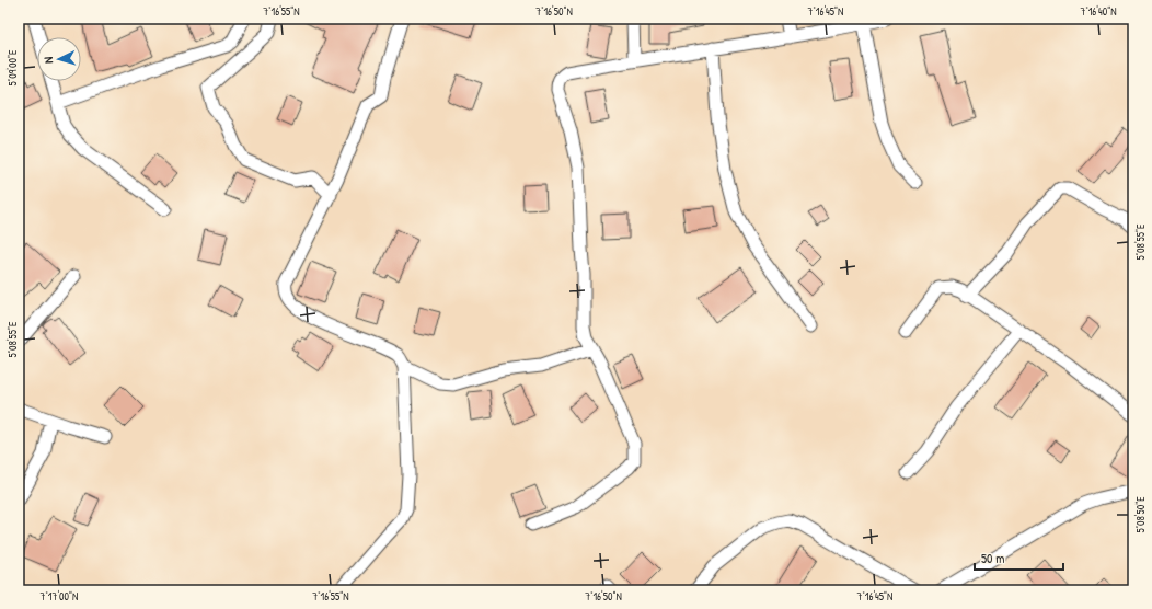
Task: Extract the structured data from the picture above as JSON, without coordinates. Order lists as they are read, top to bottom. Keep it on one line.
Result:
{"scale_bar":"50 m","north":"left","coordinates":["7°16'55\"N","7°16'50\"N","7°16'45\"N","7°16'40\"N","5°09'00\"E","5°08'55\"E","5°08'50\"E","7°17'00\"N"]}
